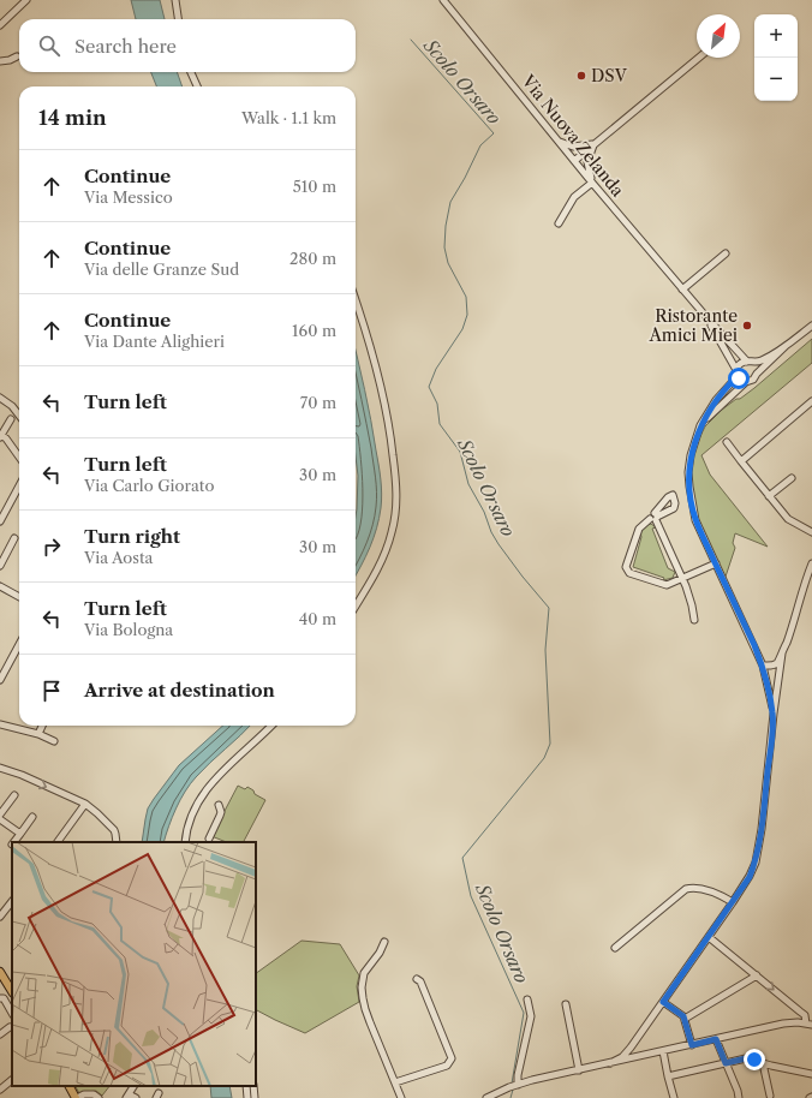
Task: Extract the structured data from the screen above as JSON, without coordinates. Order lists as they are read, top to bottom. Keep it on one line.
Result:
{"streets":{"street":["Via Nuova Zelanda"]},"water":["Scolo Orsaro"],"places":["DSV","Ristorante Amici Miei"],"north":"top right","page":{"map_buttons":["+","−"],"search":"Search here","heading":["14 min","Walk · 1.1 km"],"list":[["Continue","Via Messico","510 m"],["Continue","Via delle Granze Sud","280 m"],["Continue","Via Dante Alighieri","160 m"],["Turn left","70 m"],["Turn left","Via Carlo Giorato","30 m"],["Turn right","Via Aosta","30 m"],["Turn left","Via Bologna","40 m"],"Arrive at destination"]}}
